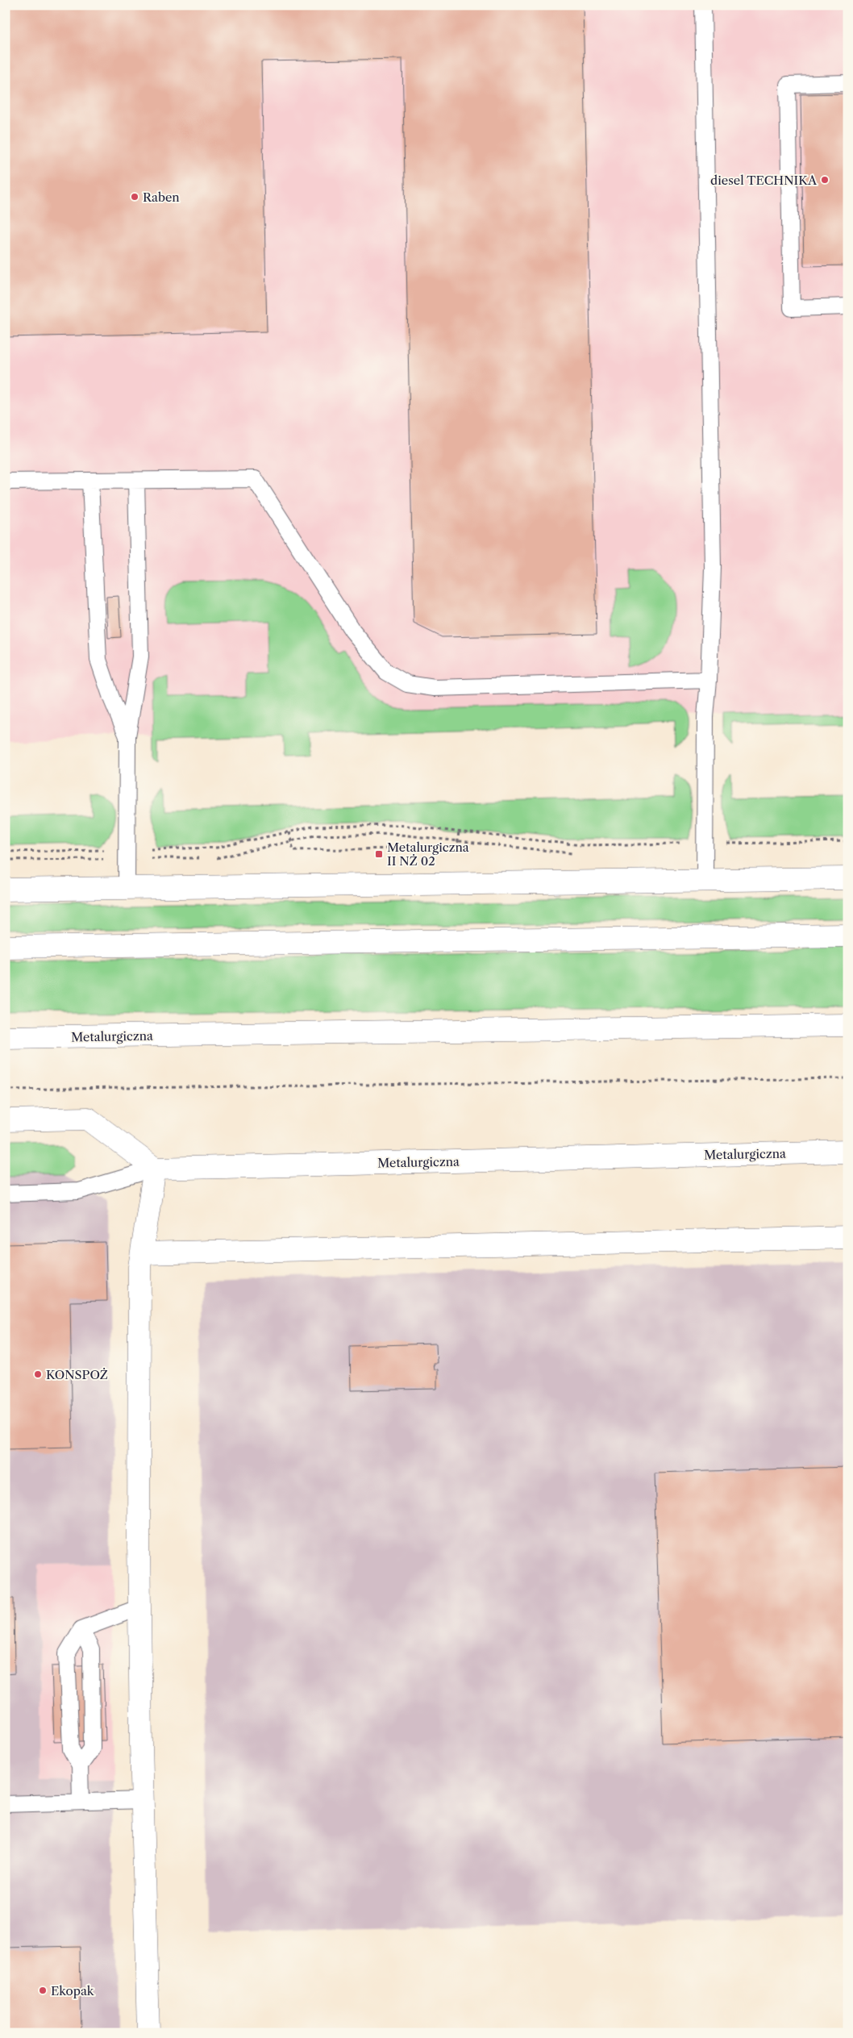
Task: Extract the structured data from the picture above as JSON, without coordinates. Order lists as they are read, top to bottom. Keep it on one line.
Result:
{"streets":{"main road":["Metalurgiczna"]},"places":{"other":["diesel TECHNIKA","Raben","KONSPOŻ","Ekopak"],"transit":["Metalurgiczna II NŻ 02"]}}
